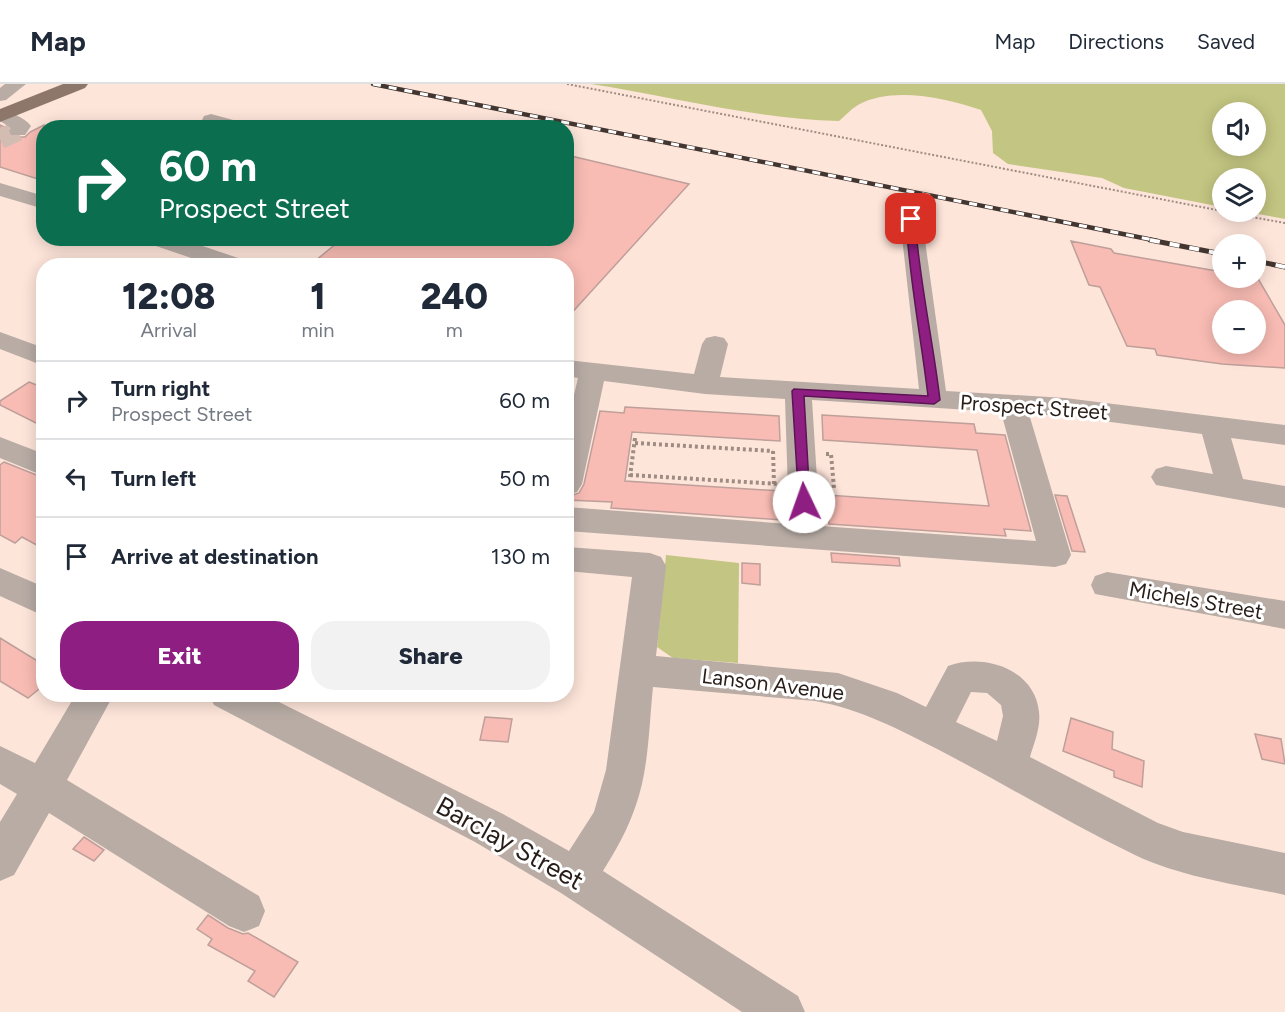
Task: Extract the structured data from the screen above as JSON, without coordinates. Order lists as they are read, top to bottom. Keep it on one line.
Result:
{"streets":{"street":["Prospect Street","Michels Street","Lanson Avenue","Barclay Street"]},"page":{"header":"Map","nav":["Map","Directions","Saved"],"map_buttons":["+","−"],"turn":["60 m","Prospect Street"],"eta":["12:08","Arrival","1","min","240","m"],"list":[{"name":"Turn right","note":"Prospect Street","value":"60 m"},{"name":"Turn left","value":"50 m"},{"name":"Arrive at destination","value":"130 m"}],"buttons":["Exit","Share"]}}
